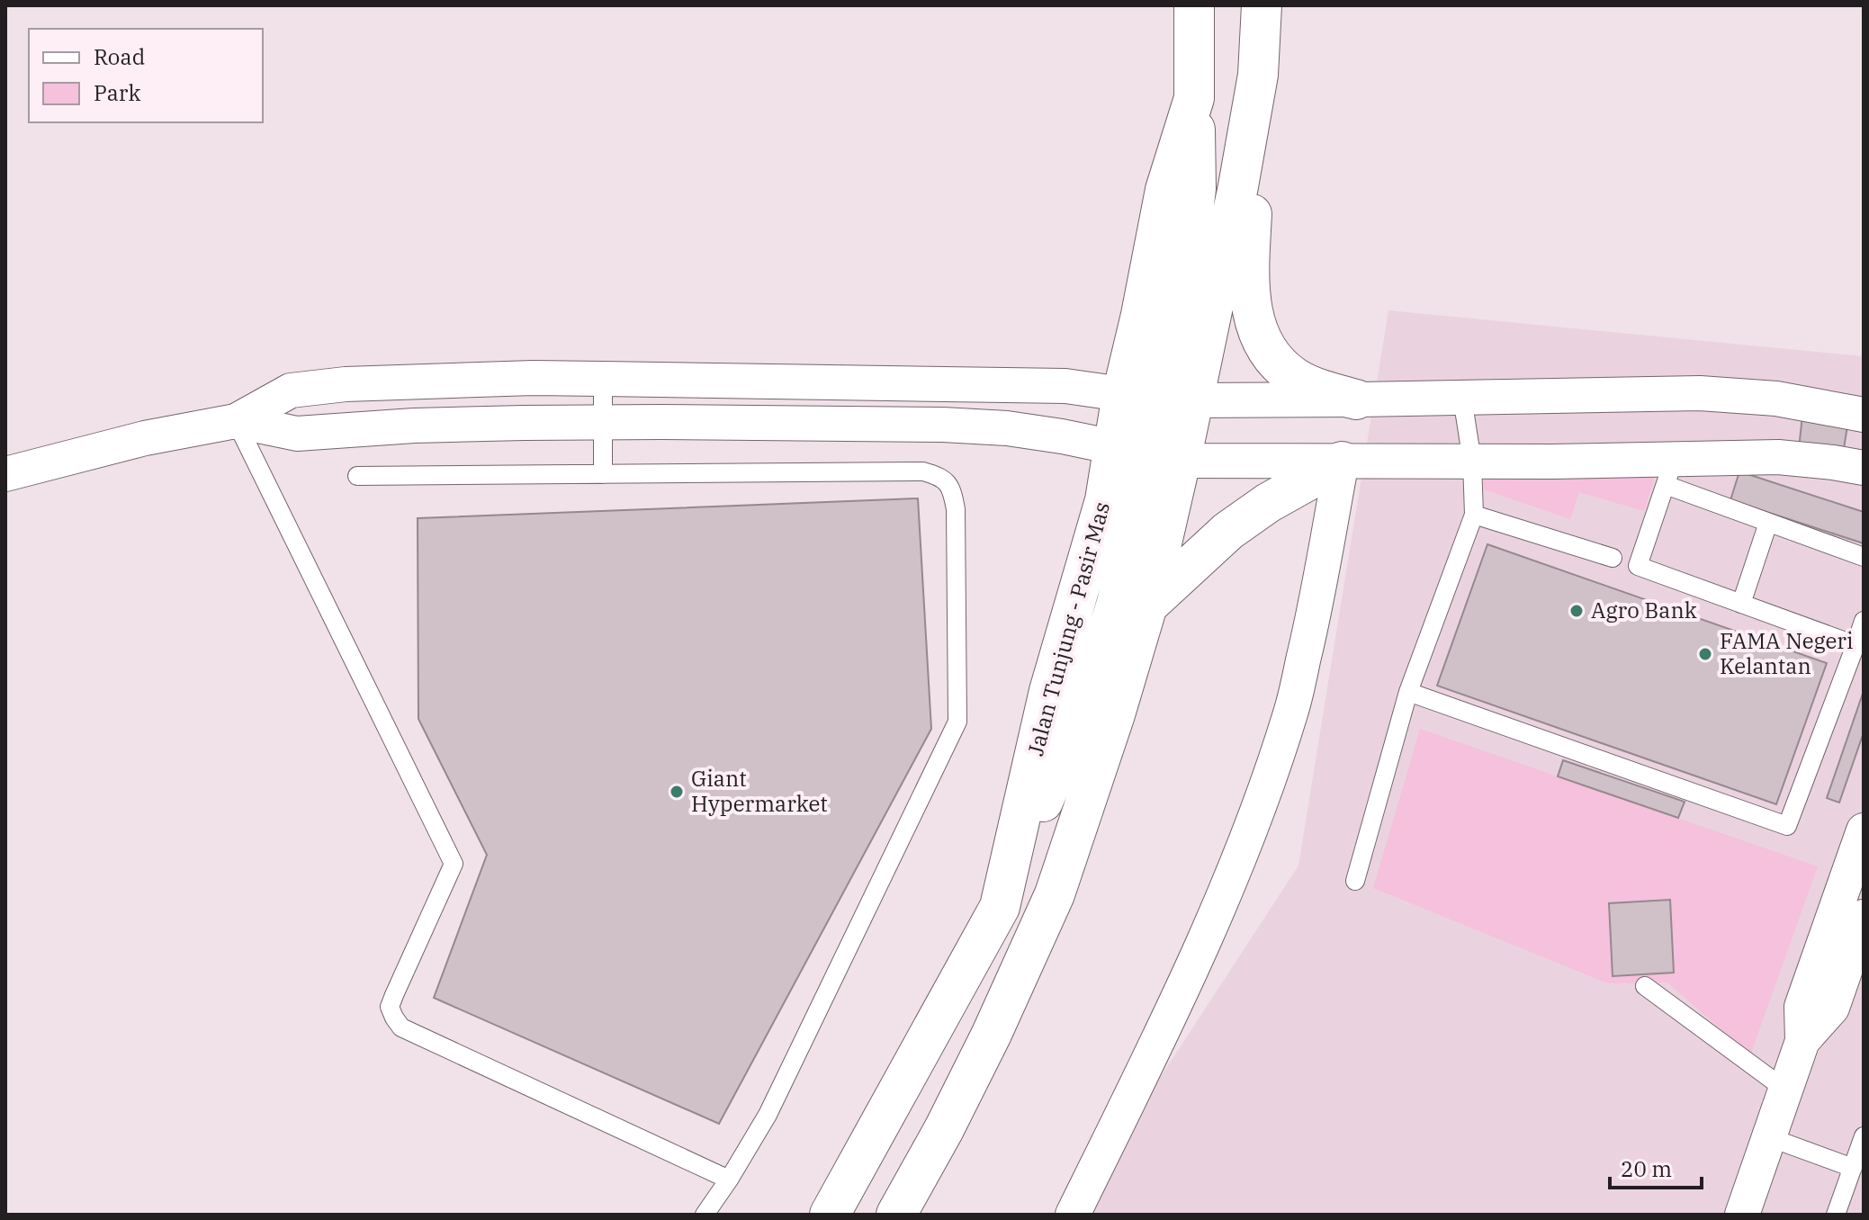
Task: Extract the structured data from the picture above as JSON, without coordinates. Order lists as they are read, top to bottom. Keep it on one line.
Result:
{"streets":{"main road":["Jalan Tunjung - Pasir Mas"]},"places":["Agro Bank","FAMA Negeri Kelantan","Giant Hypermarket"],"legend":["Road","Park"],"scale_bar":"20 m"}
